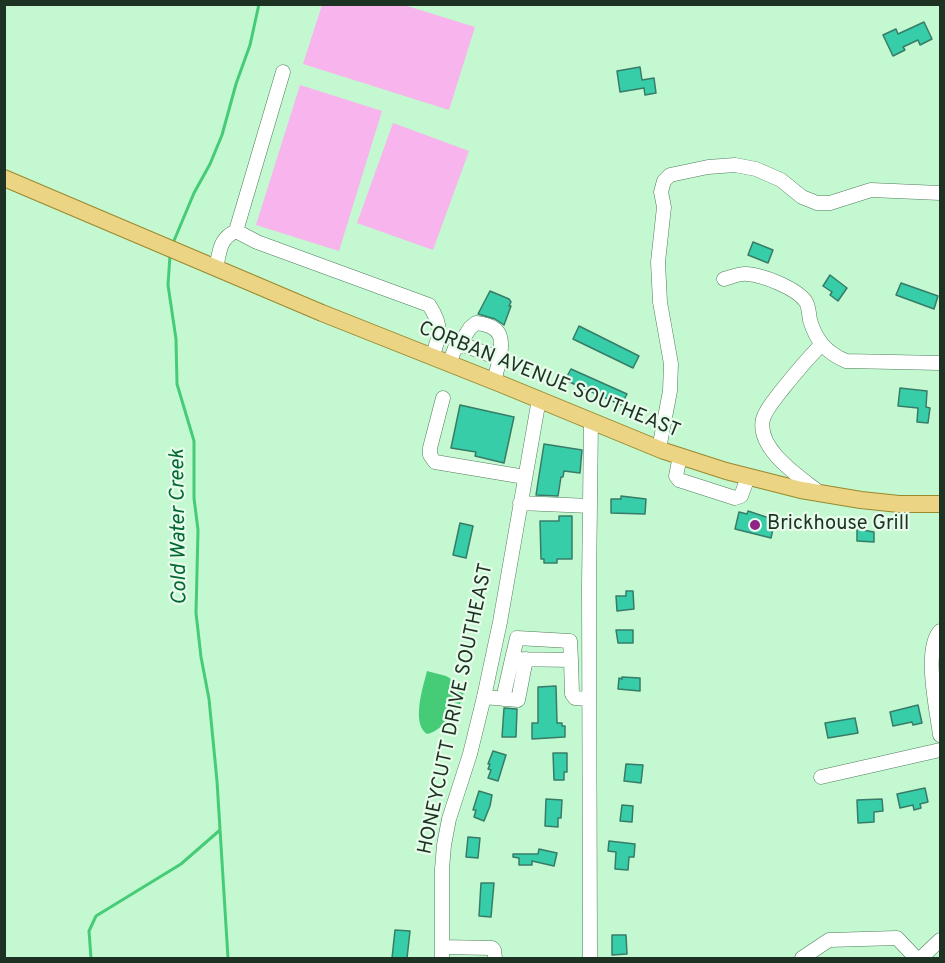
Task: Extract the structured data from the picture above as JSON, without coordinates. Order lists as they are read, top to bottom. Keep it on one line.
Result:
{"streets":{"main road":["CORBAN AVENUE SOUTHEAST"],"street":["HONEYCUTT DRIVE SOUTHEAST"]},"crossings":[["CORBAN AVENUE SOUTHEAST","HONEYCUTT DRIVE SOUTHEAST"]],"water":["Cold Water Creek"],"places":["Brickhouse Grill"]}
